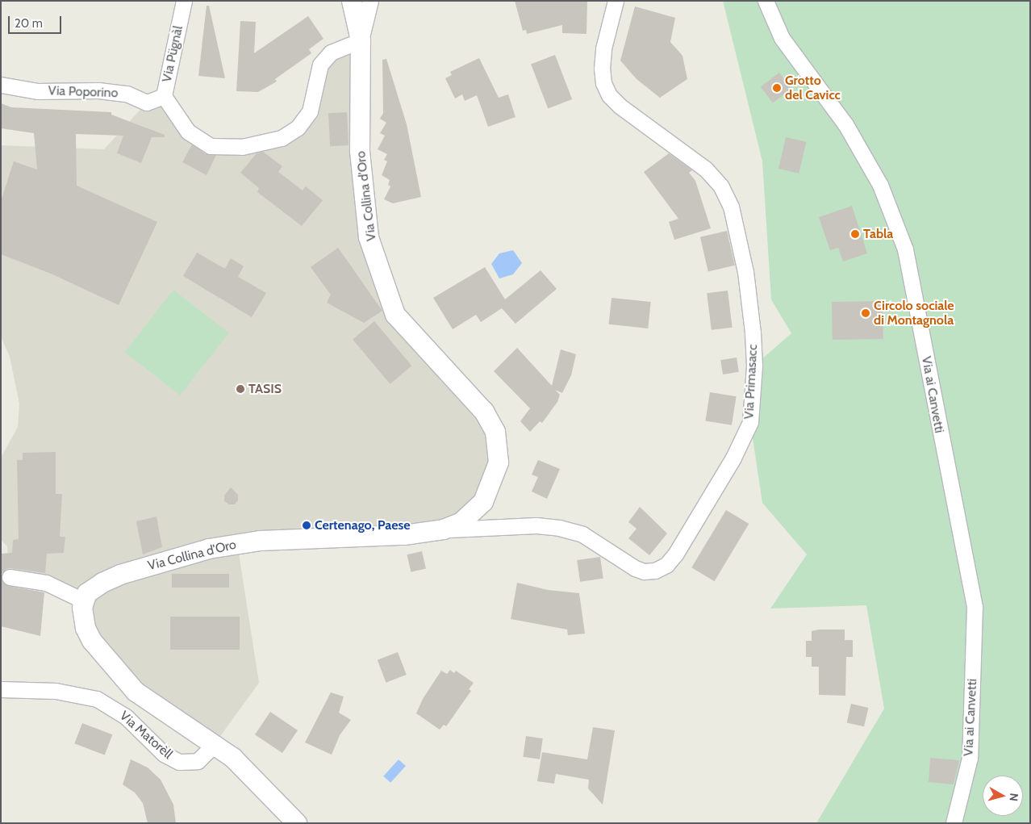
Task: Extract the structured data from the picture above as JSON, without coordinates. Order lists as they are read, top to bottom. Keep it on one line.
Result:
{"streets":{"street":["Via Pügnàl","Via Poporino","Via Collina d'Oro","Via Primasacc","Via ai Canvetti","Via Matorèll"]},"crossings":[["Via Pügnàl","Via Poporino"],["Via Pügnàl","Via Collina d'Oro"],["Via Collina d'Oro","Via Primasacc"]],"places":["Grotto del Cavicc","Tabla","Circolo sociale di Montagnola","TASIS","Certenago, Paese"],"scale_bar":"20 m","north":"right"}
